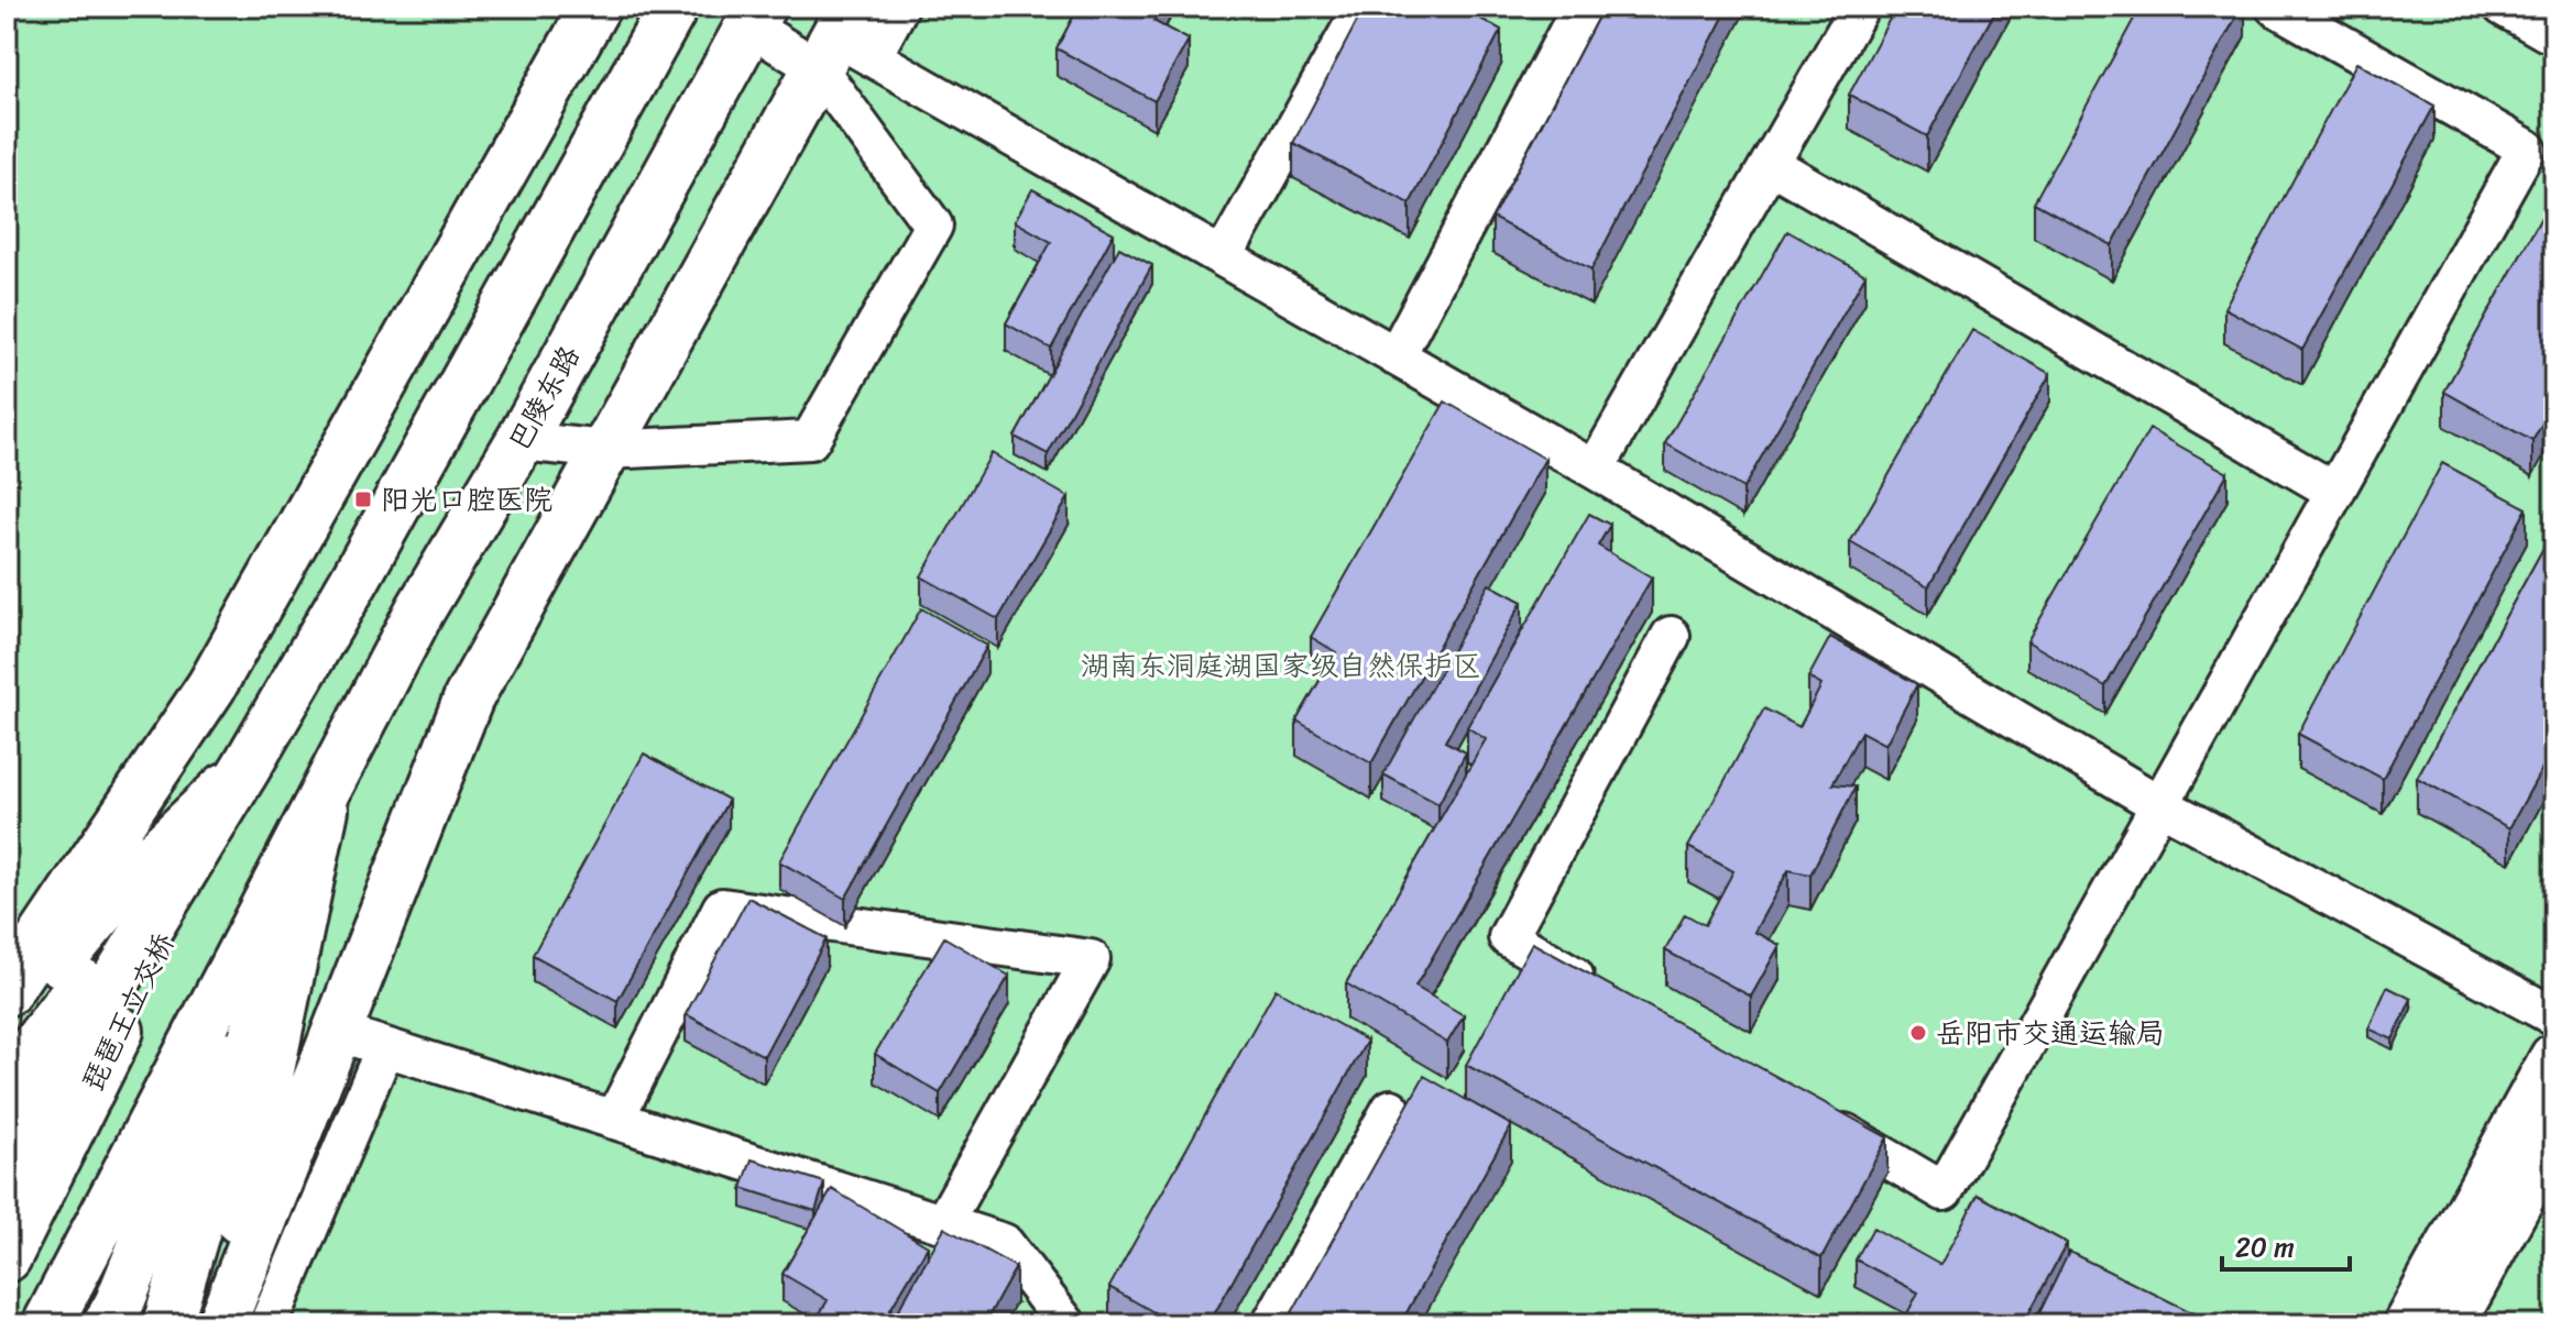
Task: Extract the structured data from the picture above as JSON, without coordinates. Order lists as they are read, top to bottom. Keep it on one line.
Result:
{"streets":{"main road":["巴陵东路","琵琶王立交桥"]},"parks":["湖南东洞庭湖国家级自然保护区"],"places":{"transit":["阳光口腔医院"],"other":["岳阳市交通运输局"]},"scale_bar":"20 m"}
